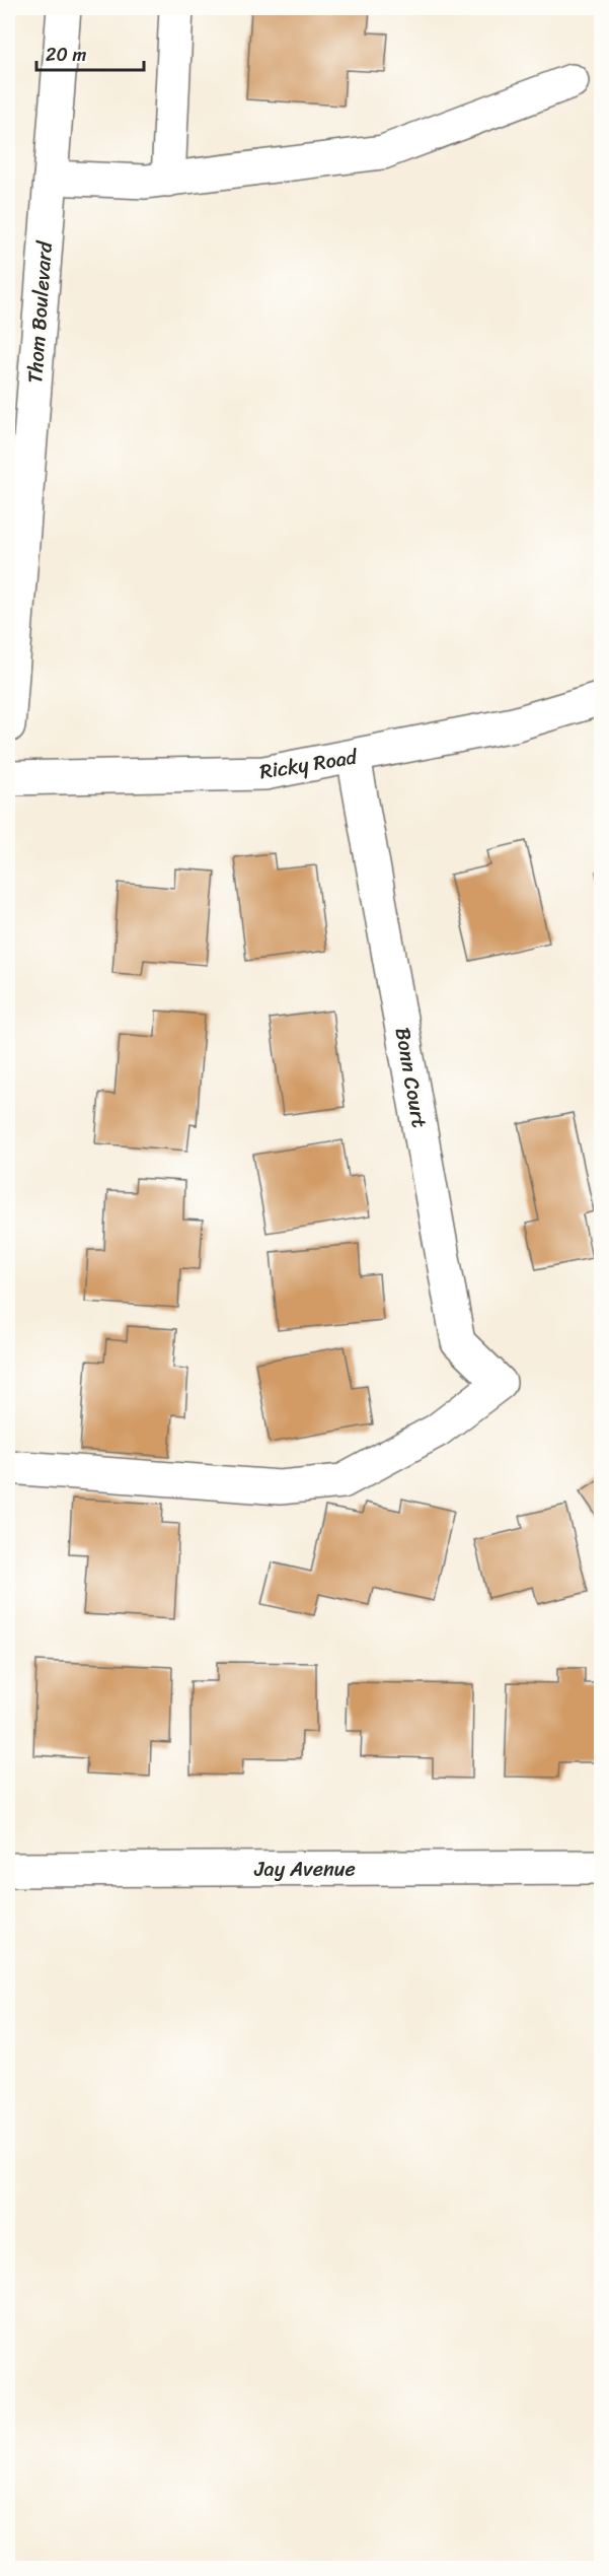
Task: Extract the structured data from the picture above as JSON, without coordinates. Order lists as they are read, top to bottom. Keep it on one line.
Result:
{"streets":{"street":["Thom Boulevard","Ricky Road","Bonn Court","Jay Avenue"]},"crossings":[["Ricky Road","Bonn Court"]],"scale_bar":"20 m"}
